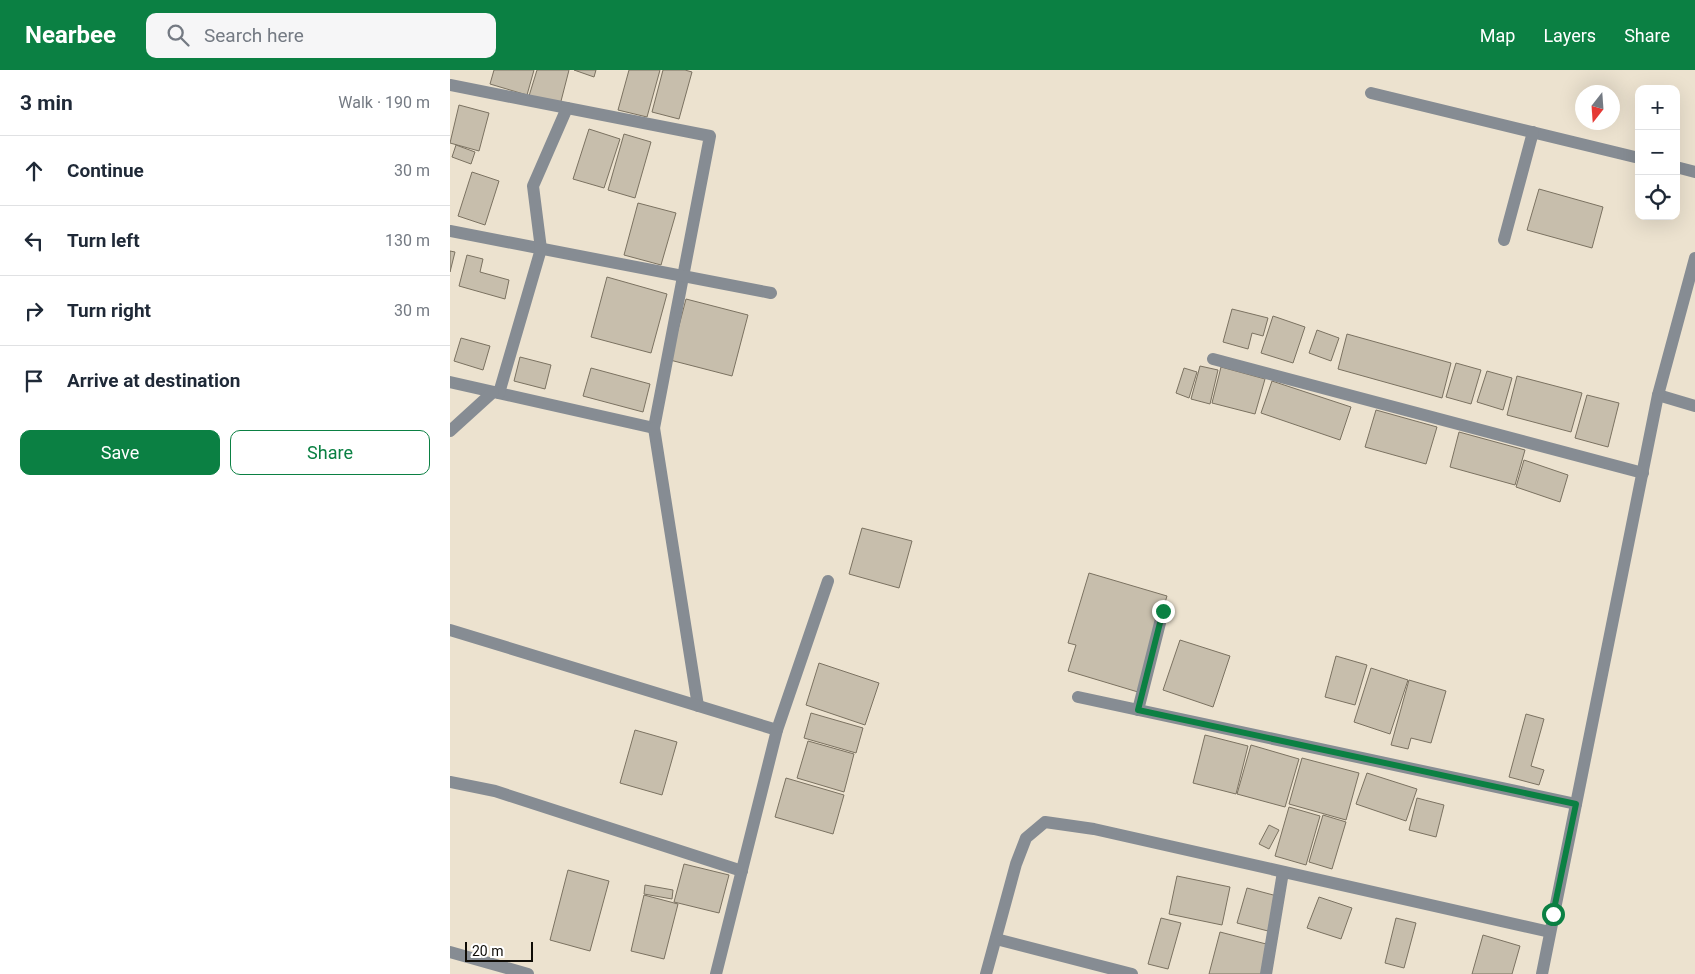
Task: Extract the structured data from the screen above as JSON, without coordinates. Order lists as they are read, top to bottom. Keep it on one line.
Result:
{"scale_bar":"20 m","north":"bottom","page":{"header":"Nearbee","search":"Search here","nav":["Map","Layers","Share"],"heading":["3 min","Walk · 190 m"],"map_buttons":["+","−"],"list":[["Continue","30 m"],["Turn left","130 m"],["Turn right","30 m"],"Arrive at destination"],"buttons":["Save","Share"],"scale":"20 m"}}
